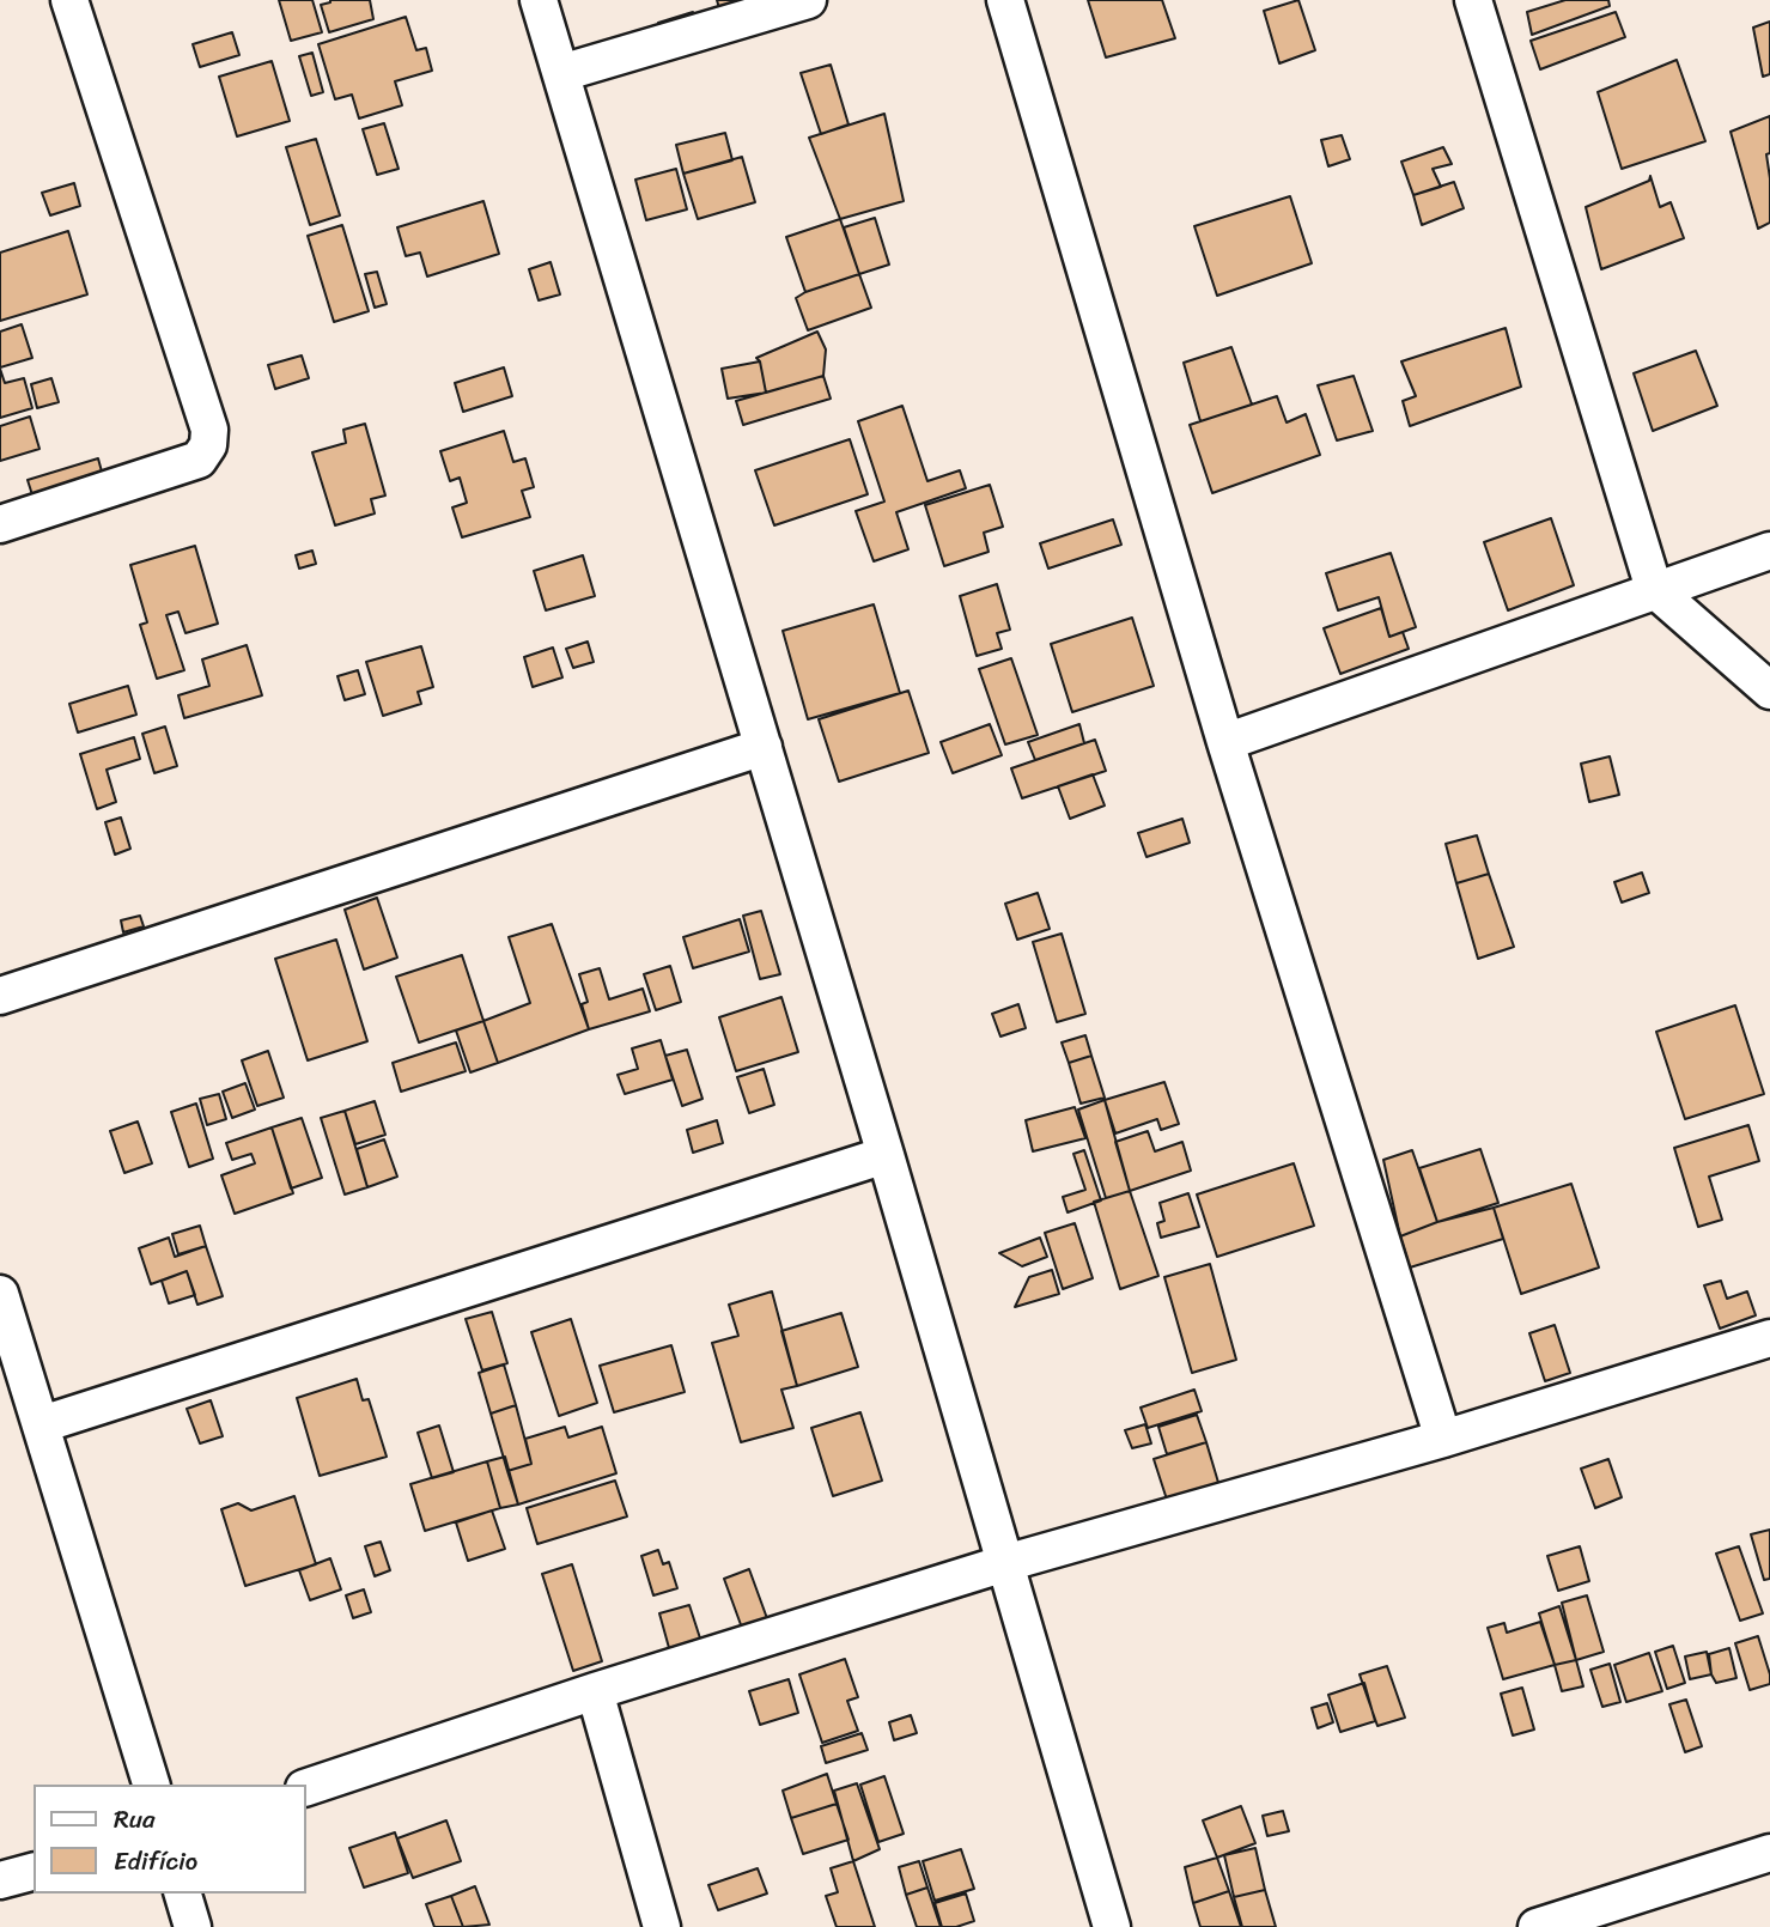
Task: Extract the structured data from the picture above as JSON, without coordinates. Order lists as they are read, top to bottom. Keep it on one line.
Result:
{"legend":["Rua","Edifício"]}
